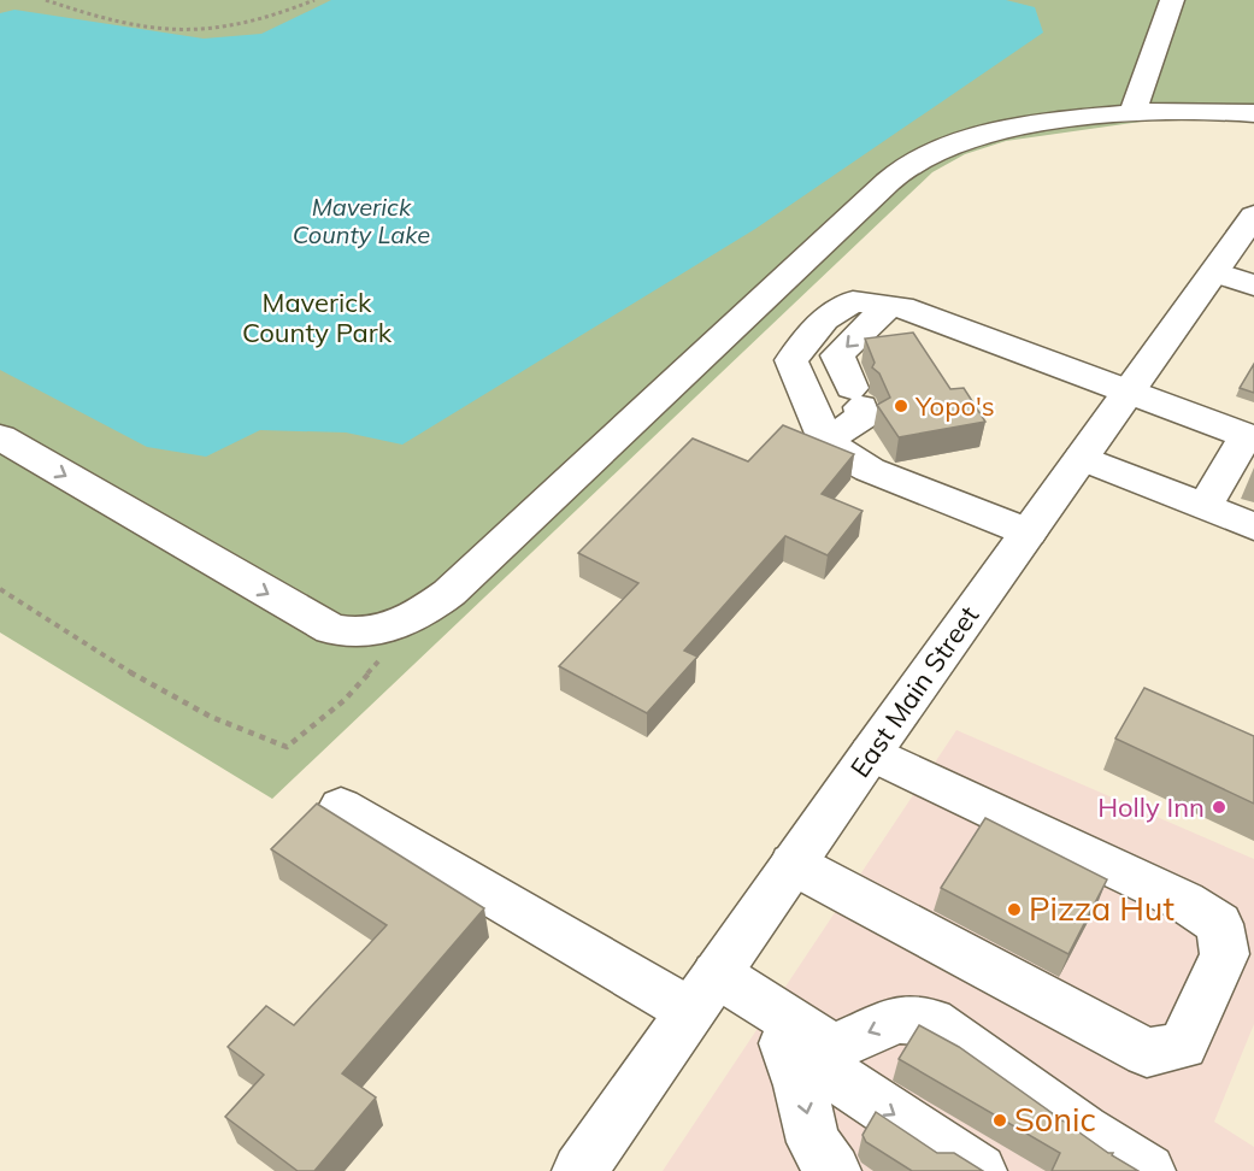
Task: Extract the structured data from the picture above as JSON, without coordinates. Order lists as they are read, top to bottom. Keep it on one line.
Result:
{"streets":{"main road":["East Main Street"]},"water":["Maverick County Lake"],"parks":["Maverick County Park"],"places":["Yopo's","Holly Inn","Pizza Hut","Sonic"]}
